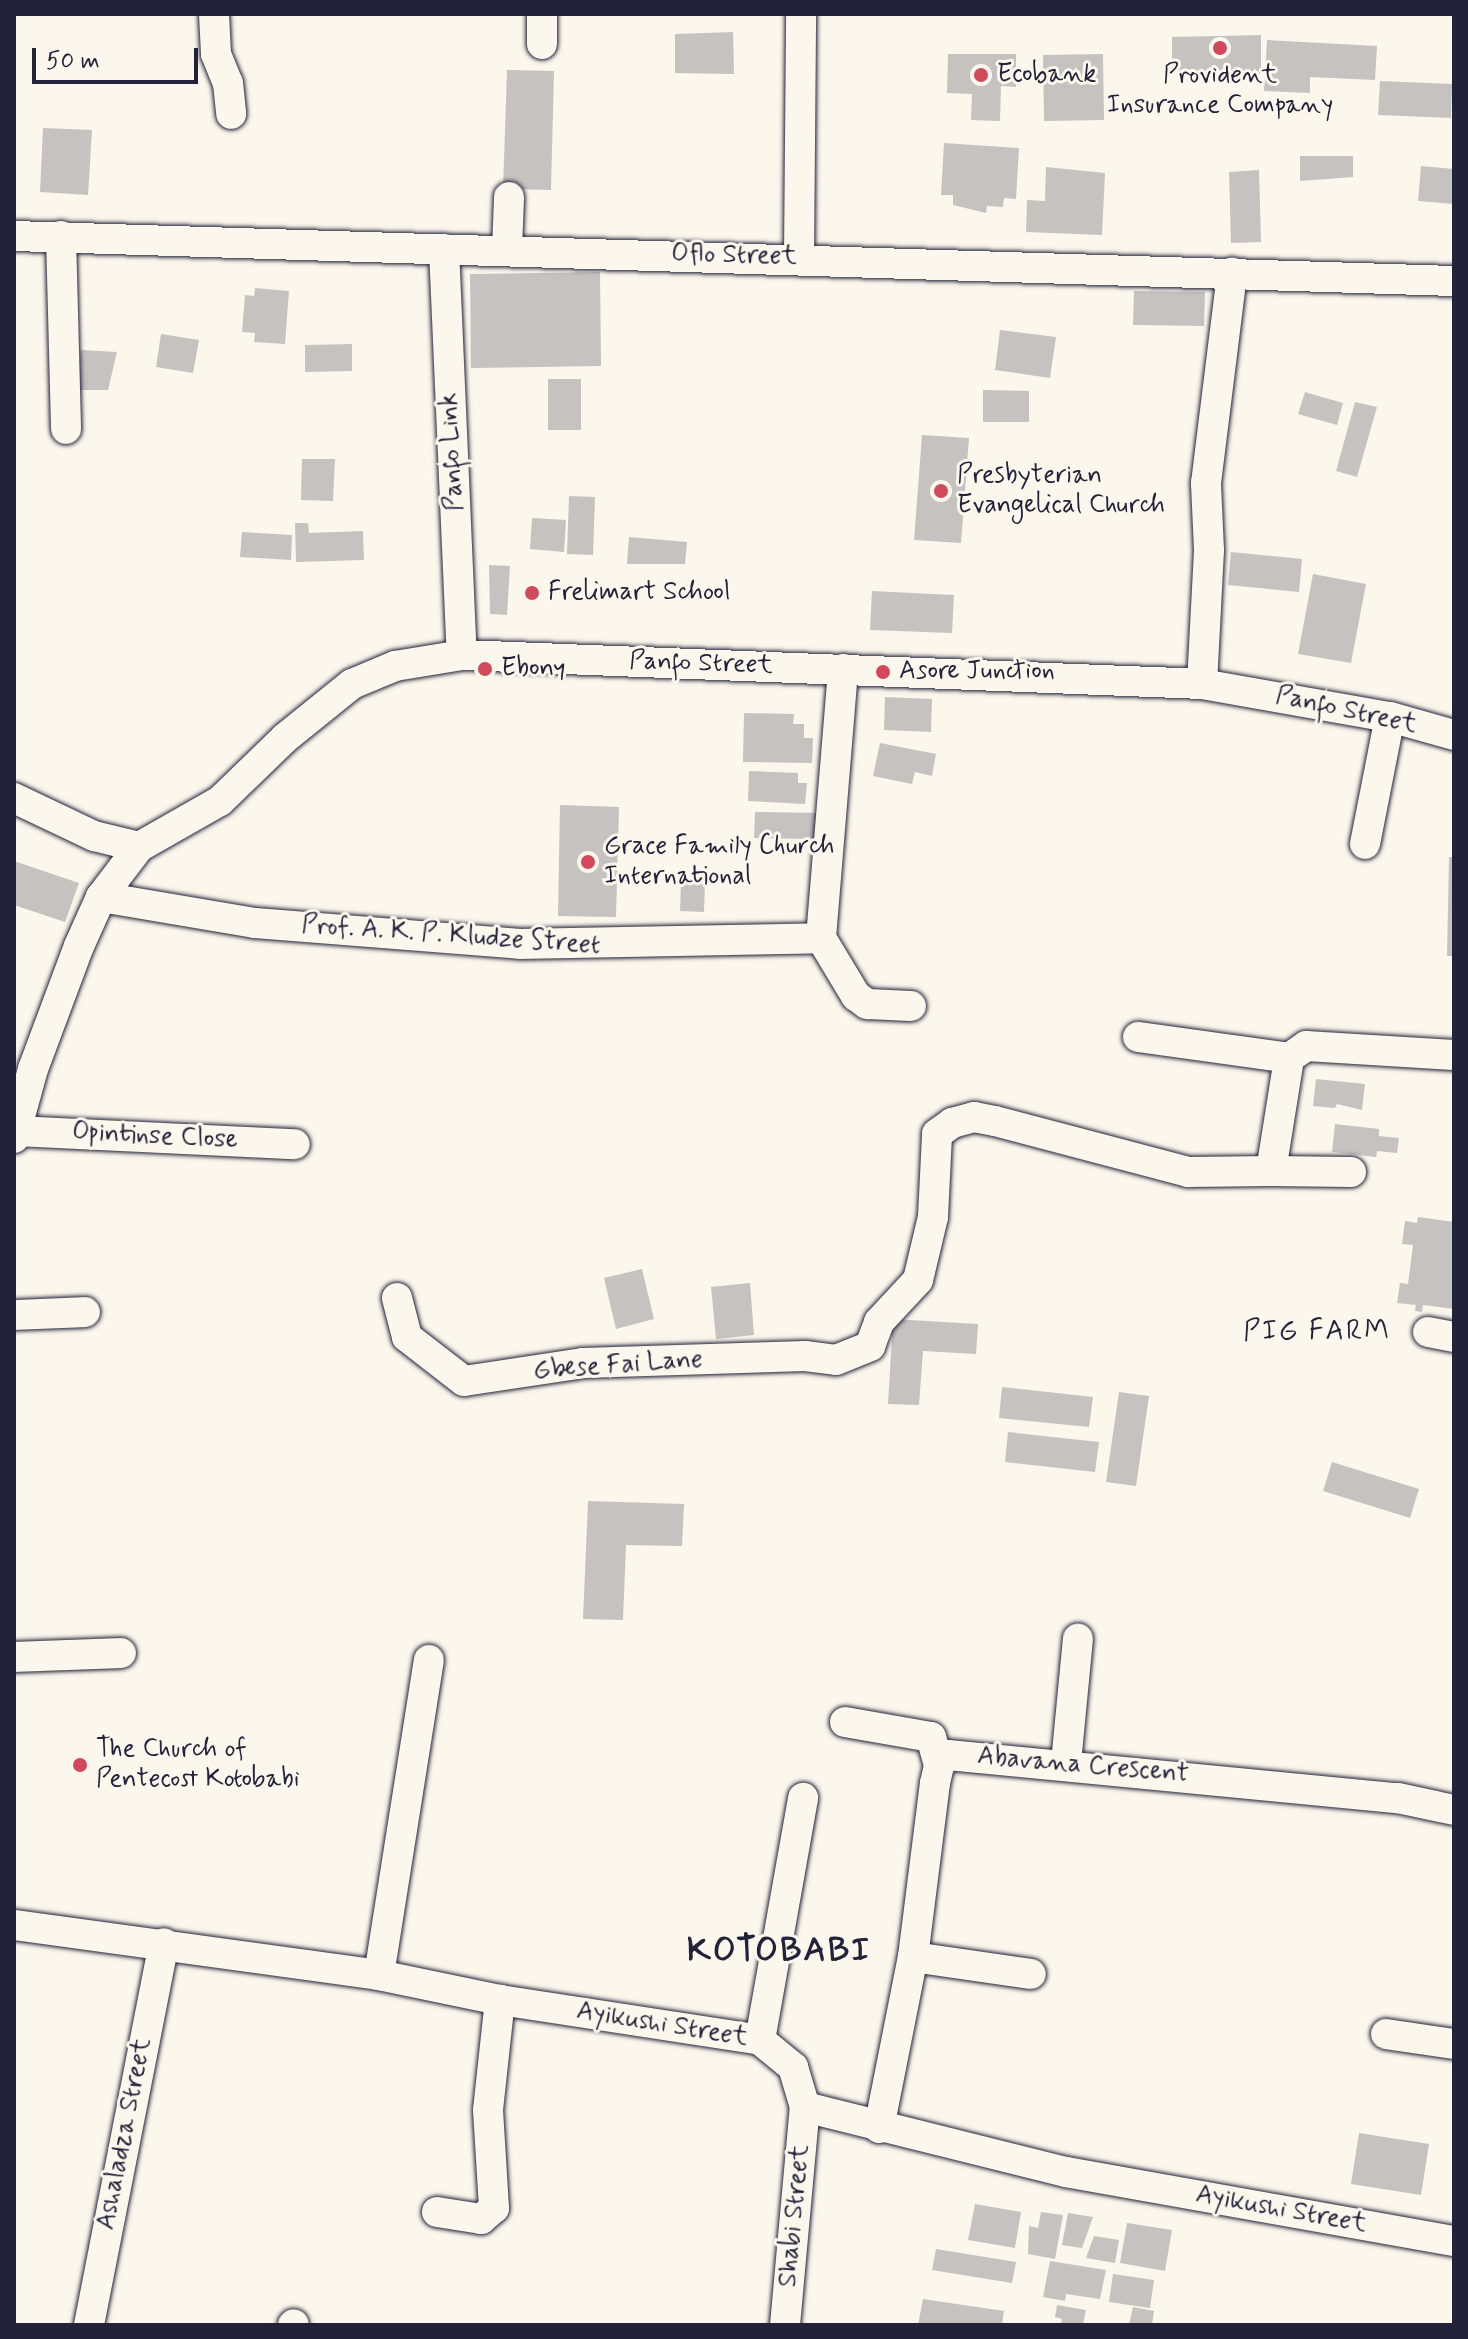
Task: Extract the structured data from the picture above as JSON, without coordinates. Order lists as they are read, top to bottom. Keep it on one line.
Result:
{"streets":{"street":["Oflo Street","Panfo Link","Panfo Street","Prof. A. K. P. Kludze Street","Opintinse Close","Gbese Fai Lane","Abavana Crescent","Ayikushi Street","Ashaladza Street","Shabi Street"]},"crossings":[["Oflo Street","Panfo Link"],["Panfo Link","Panfo Street"],["Abavana Crescent","Ayikushi Street"],["Ayikushi Street","Ashaladza Street"],["Ayikushi Street","Shabi Street"]],"districts":["PIG FARM","KOTOBABI"],"places":["Provident Insurance Company","Ecobank","Presbyterian Evangelical Church","Frelimart School","Ebony","Asore Junction","Grace Family Church International","The Church of Pentecost Kotobabi"],"scale_bar":"50 m"}
